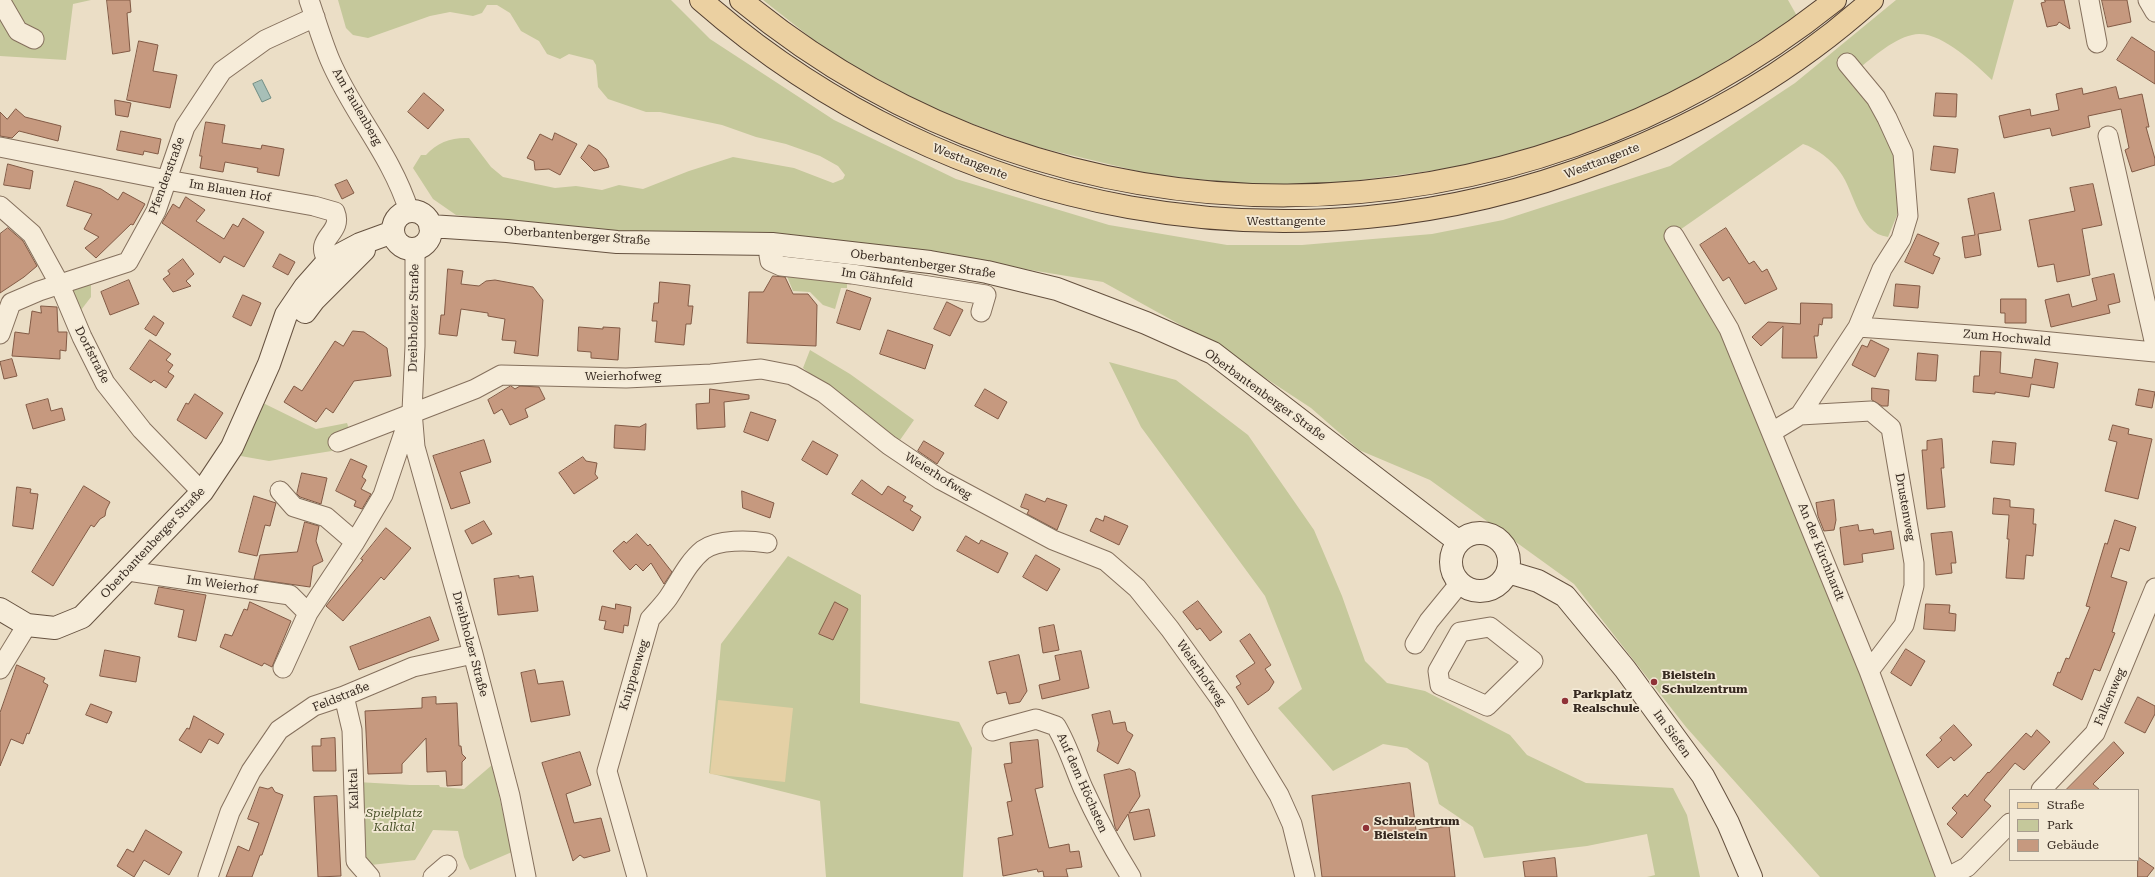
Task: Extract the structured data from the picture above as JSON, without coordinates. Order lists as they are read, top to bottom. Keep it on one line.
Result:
{"streets":{"main road":["Westtangente","Oberbantenberger Straße","Im Siefen"],"street":["Am Faulenberg","Pfenderstraße","Im Blauen Hof","Im Gähnfeld","Dreibholzer Straße","Zum Hochwald","Dorfstraße","Weierhofweg","Drustenweg","An der Kirchhardt","Im Weierhof","Knippenweg","Feldstraße","Falkenweg","Auf dem Höchsten","Kalktal"]},"crossings":[["Am Faulenberg","Pfenderstraße"],["Am Faulenberg","Oberbantenberger Straße"],["Am Faulenberg","Dreibholzer Straße"],["Pfenderstraße","Im Blauen Hof"],["Pfenderstraße","Dorfstraße"],["Im Blauen Hof","Oberbantenberger Straße"],["Oberbantenberger Straße","Im Gähnfeld"],["Oberbantenberger Straße","Dreibholzer Straße"],["Oberbantenberger Straße","Dorfstraße"],["Oberbantenberger Straße","Im Weierhof"],["Oberbantenberger Straße","Im Siefen"],["Dreibholzer Straße","Weierhofweg"],["Dreibholzer Straße","Feldstraße"],["Drustenweg","An der Kirchhardt"],["Feldstraße","Kalktal"]],"parks":["Spielplatz Kalktal"],"places":["Bielstein Schulzentrum","Parkplatz Realschule","Schulzentrum Bielstein"],"legend":["Straße","Park","Gebäude"]}
